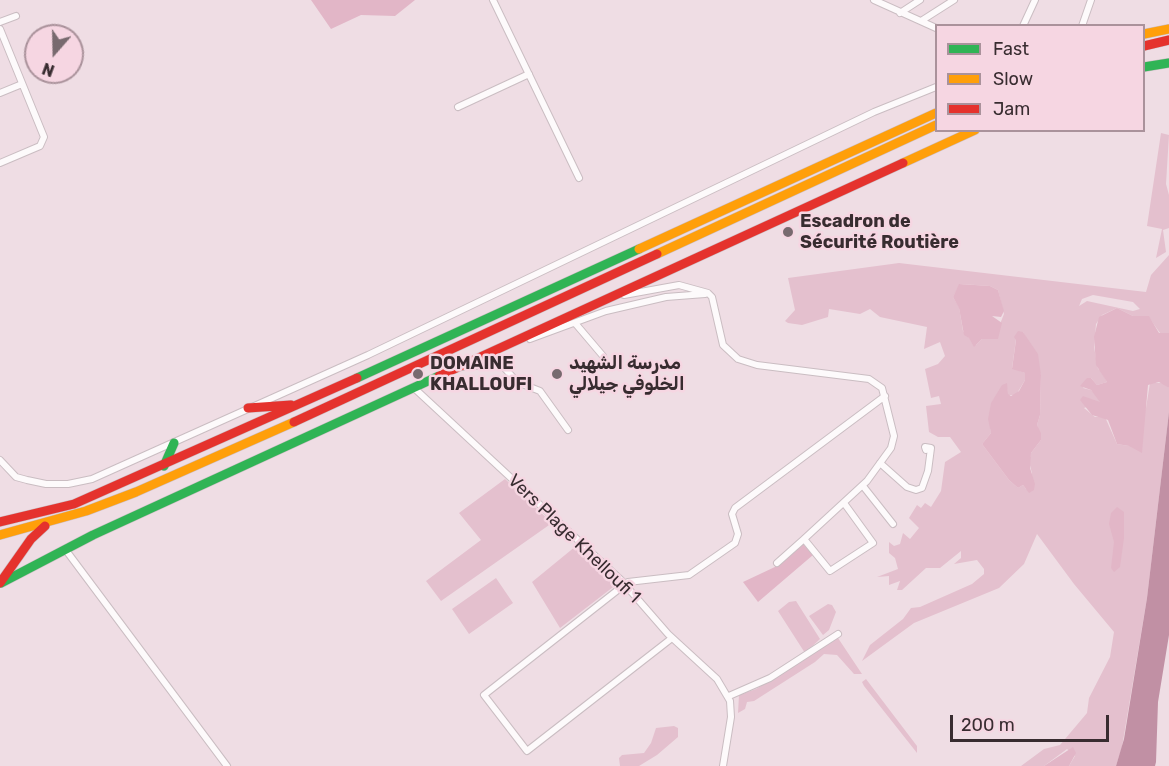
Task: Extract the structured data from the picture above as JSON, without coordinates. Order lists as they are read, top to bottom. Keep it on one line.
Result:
{"streets":{"street":["Vers Plage Khelloufi 1"]},"places":["Escadron de Sécurité Routière","DOMAINE KHALLOUFI","مدرسة الشهيد الخلوفي جيلالي"],"legend":["Fast","Slow","Jam"],"scale_bar":"200 m","north":"bottom"}
